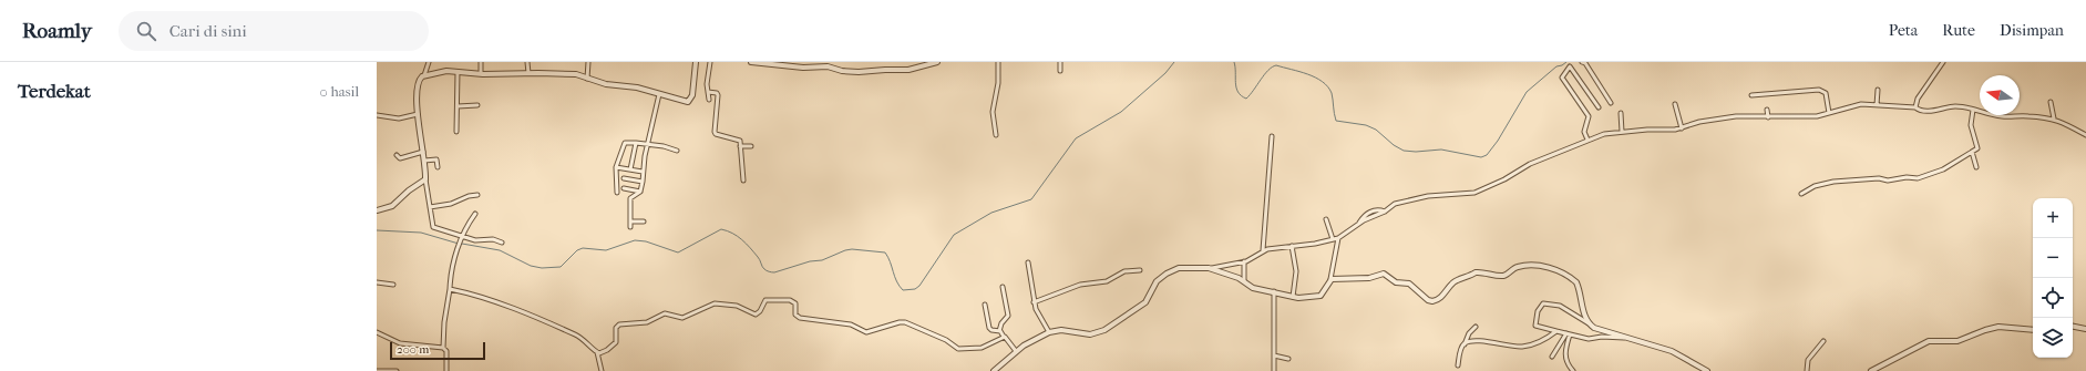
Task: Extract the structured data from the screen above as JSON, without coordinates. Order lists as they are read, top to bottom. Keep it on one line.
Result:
{"scale_bar":"200 m","north":"left","page":{"header":"Roamly","search":"Cari di sini","nav":["Peta","Rute","Disimpan"],"heading":["Terdekat","0 hasil"],"map_buttons":["+","−"],"scale":"200 m"}}
